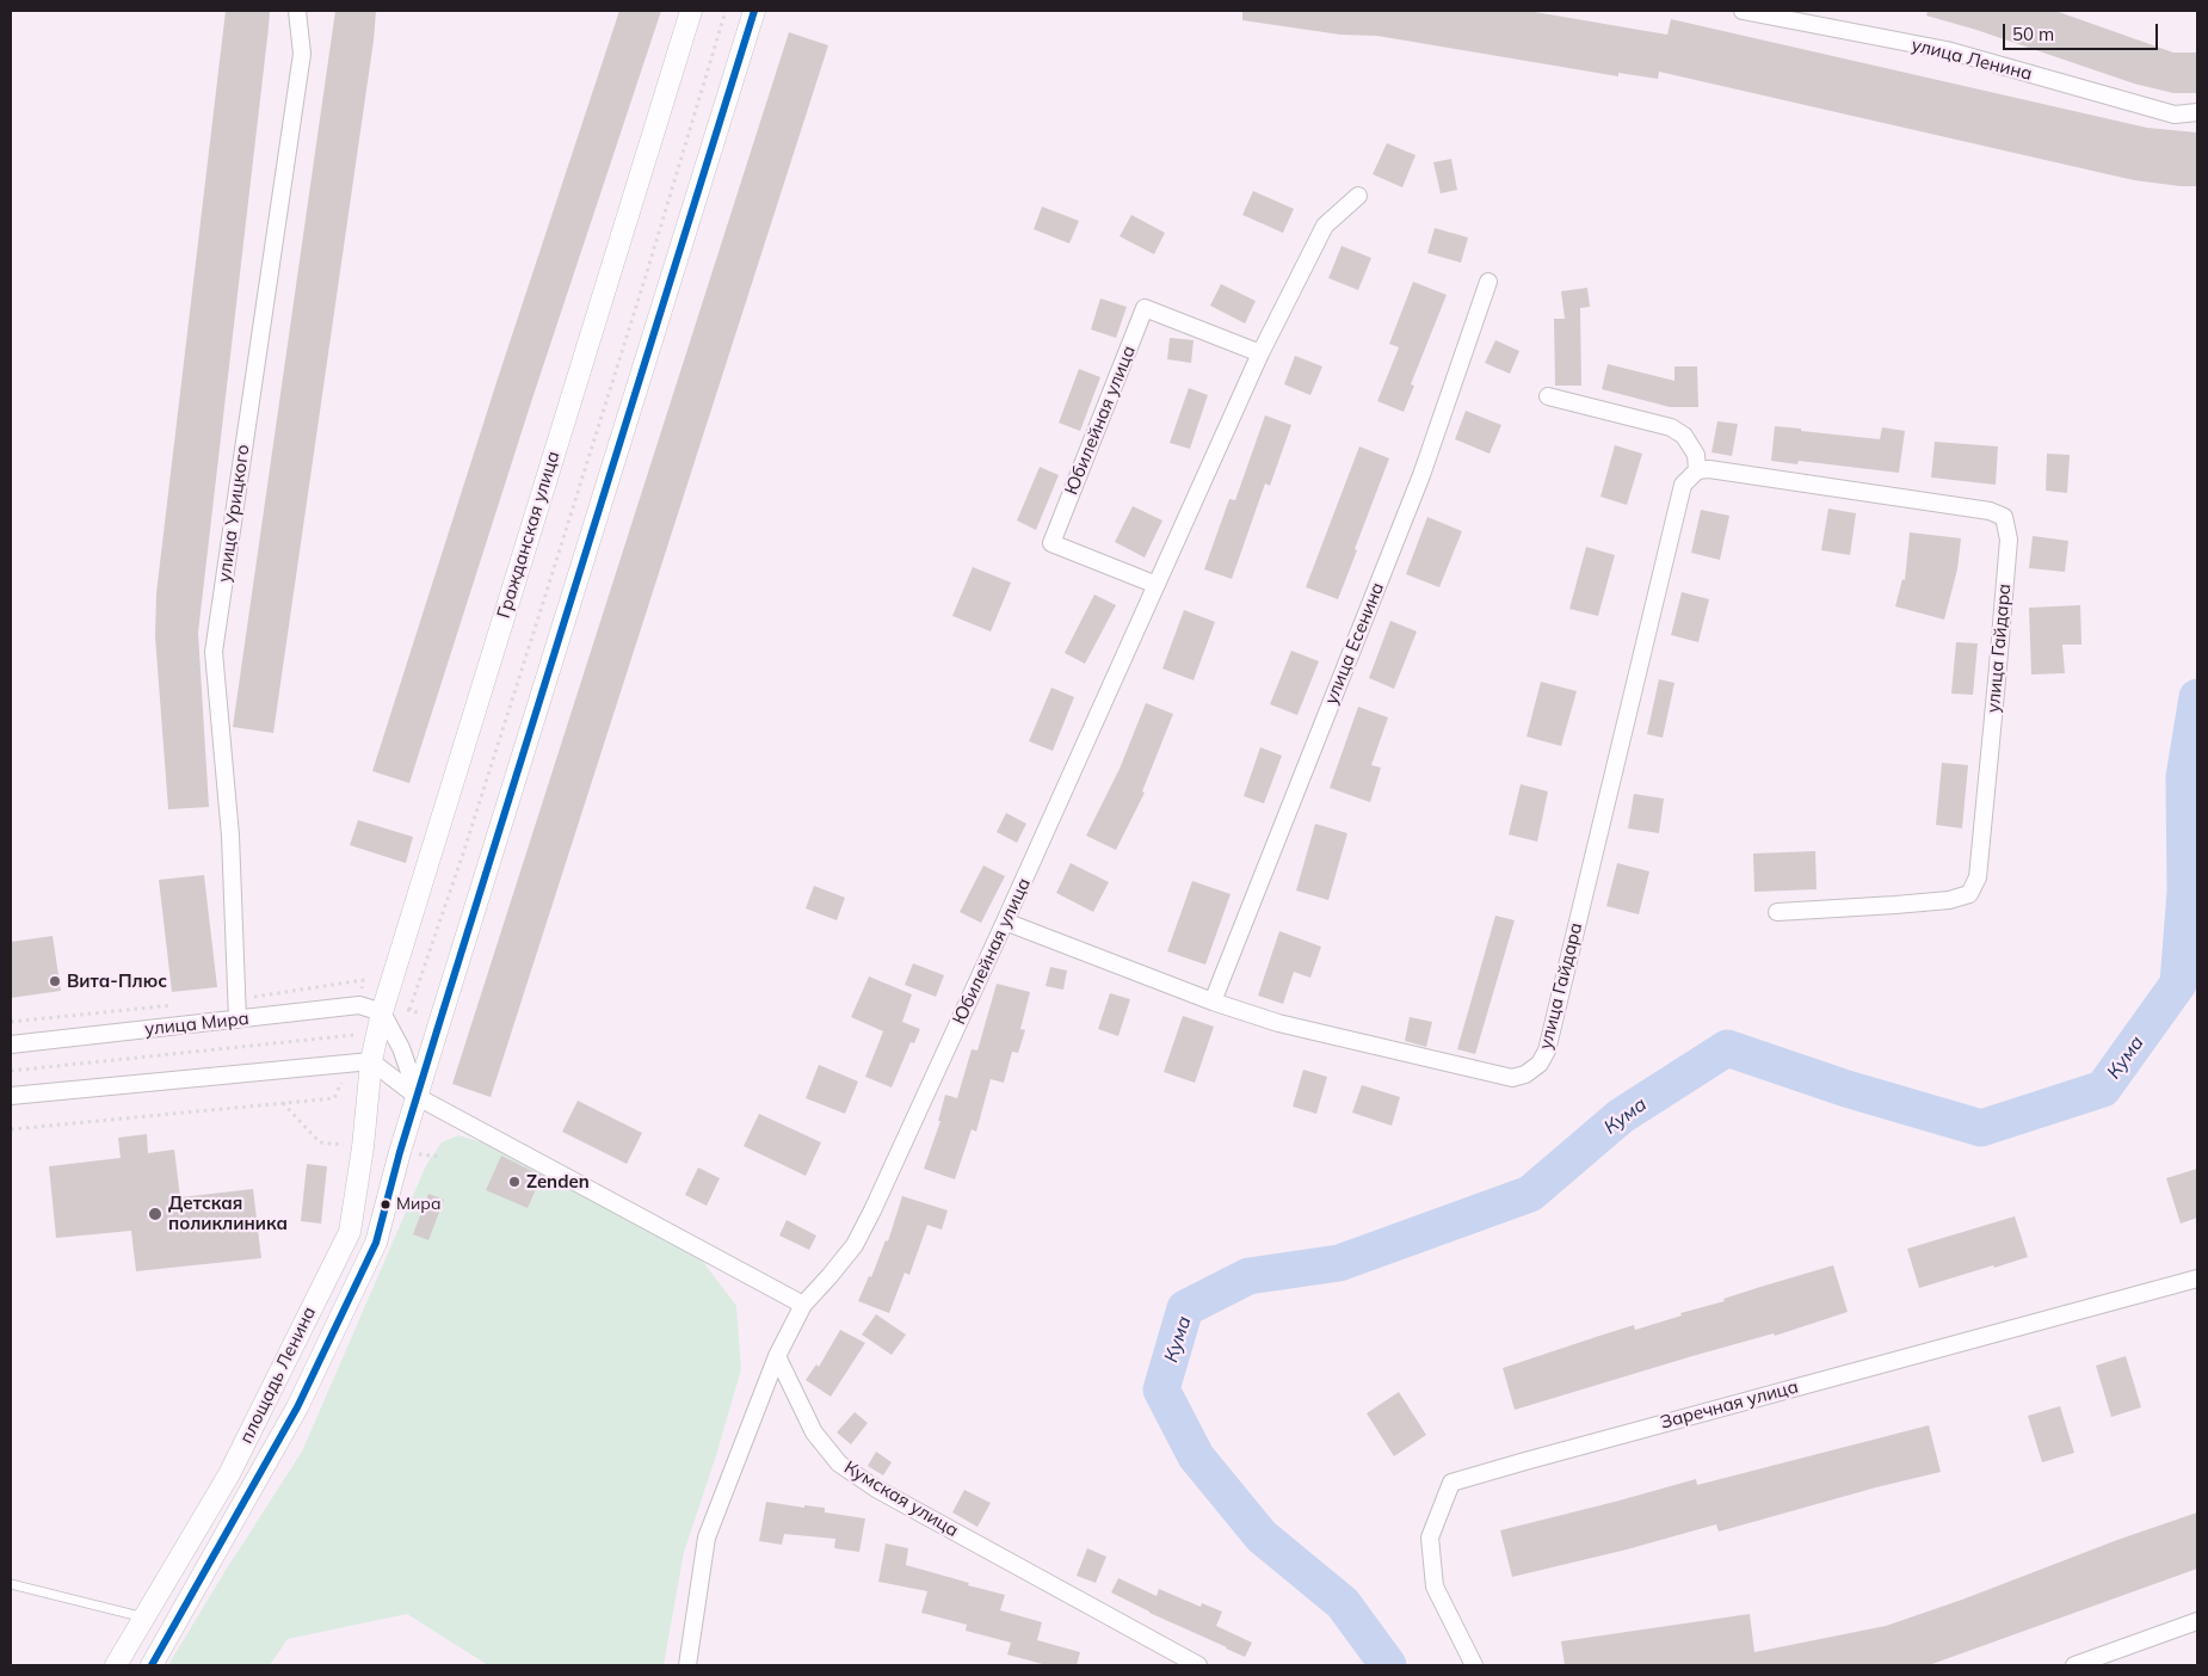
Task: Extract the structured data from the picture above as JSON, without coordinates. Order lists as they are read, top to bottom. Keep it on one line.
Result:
{"streets":{"street":["улица Ленина","Юбилейная улица","улица Урицкого","Гражданская улица","улица Есенина","улица Гайдара","улица Мира","площадь Ленина","Заречная улица","Кумская улица"]},"crossings":[["Юбилейная улица","улица Гайдара"],["Юбилейная улица","Кумская улица"],["улица Урицкого","улица Мира"],["Гражданская улица","улица Мира"],["Гражданская улица","площадь Ленина"],["улица Есенина","улица Гайдара"]],"water":["Кума"],"places":["Вита-Плюс","Zenden","Мира","Детская поликлиника"],"scale_bar":"50 m"}
